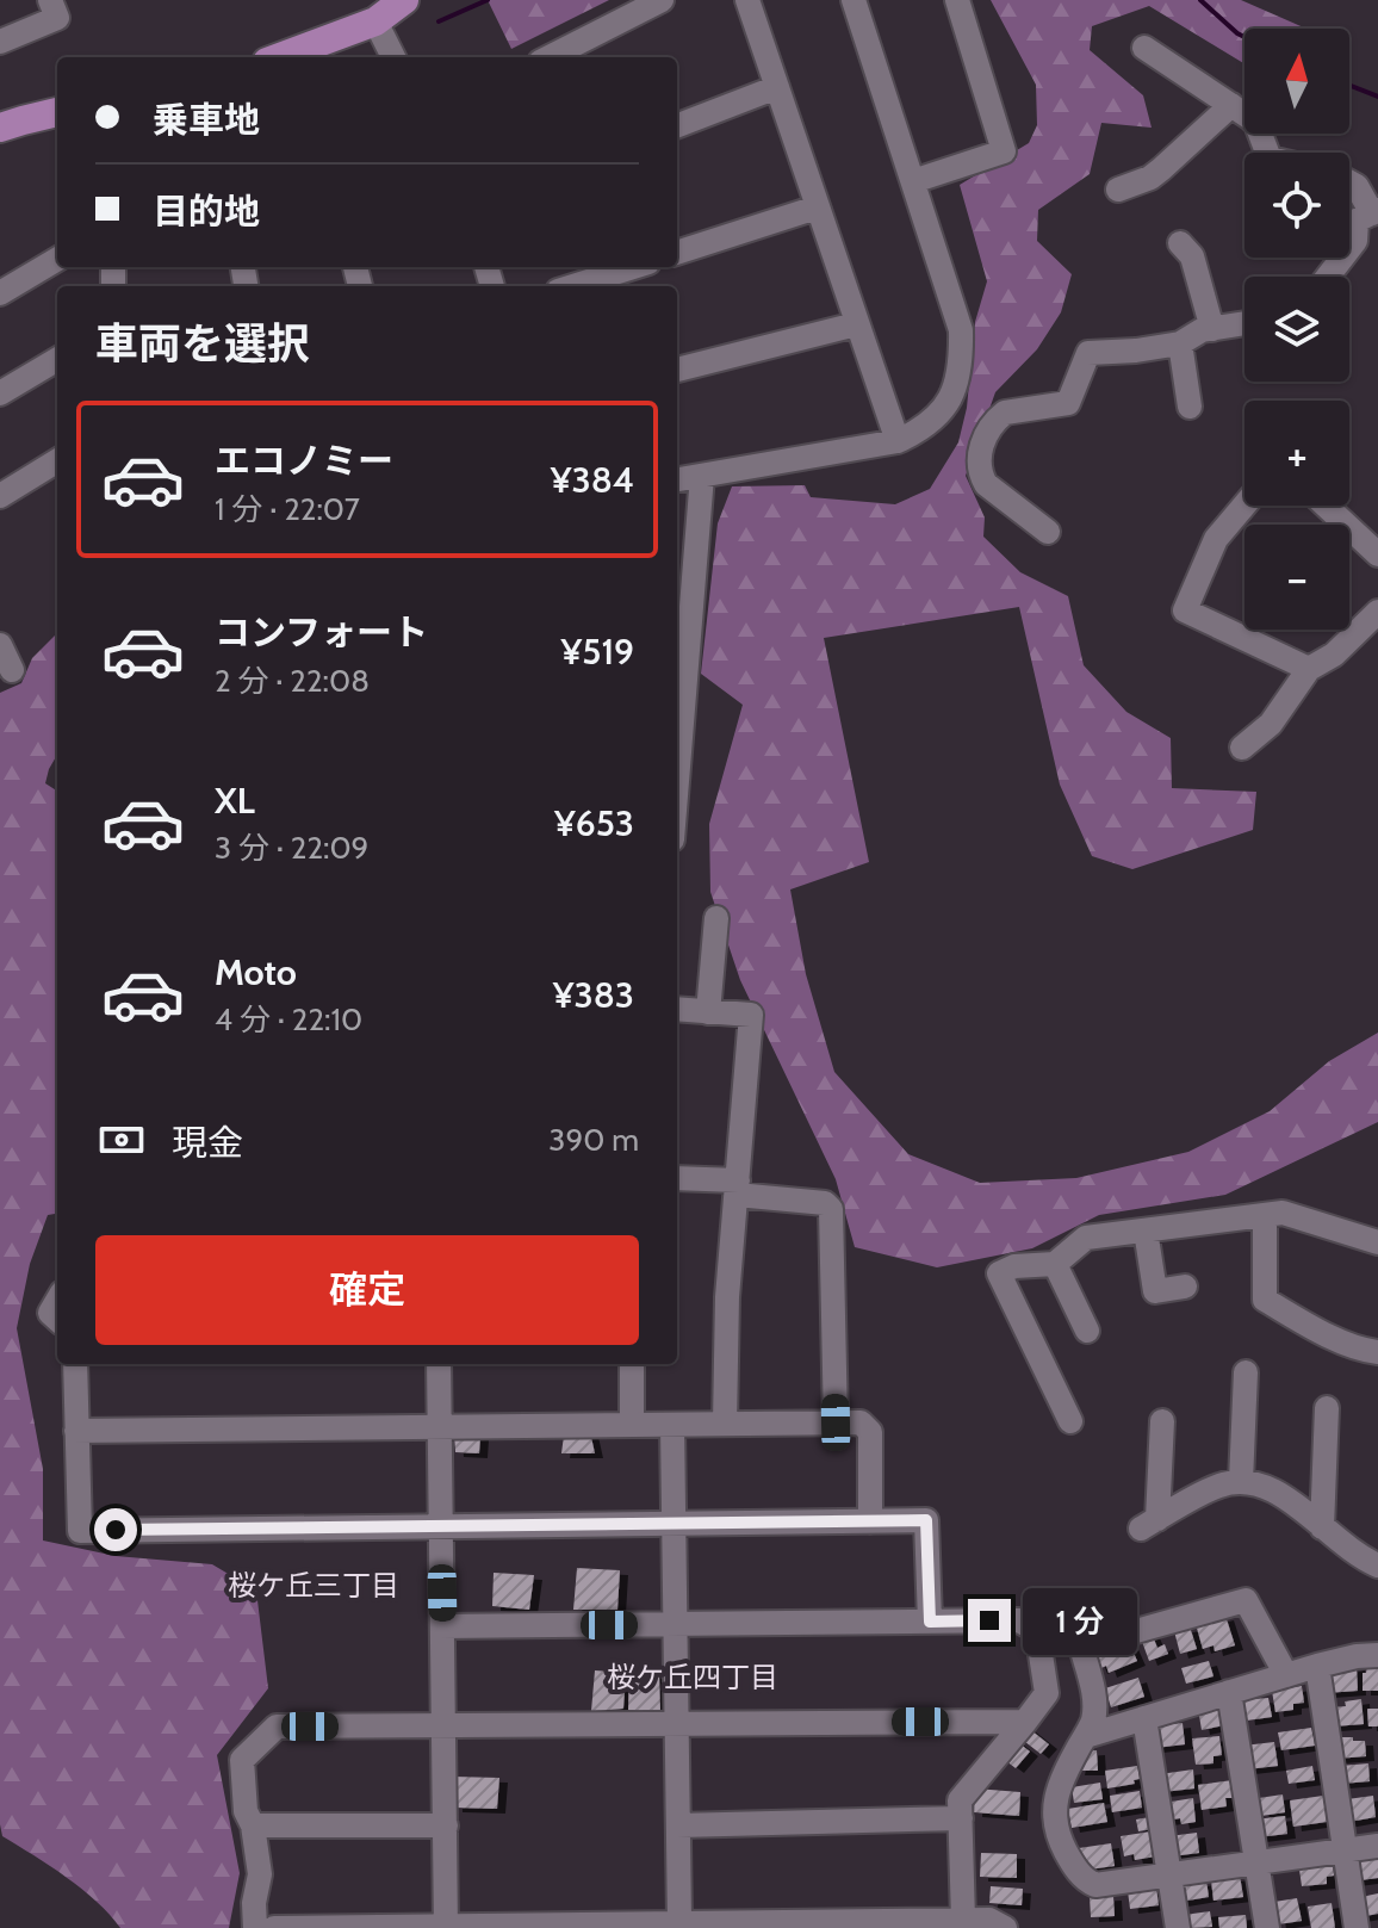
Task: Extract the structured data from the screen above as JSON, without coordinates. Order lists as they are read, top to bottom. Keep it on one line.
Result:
{"districts":["桜ケ丘三丁目","桜ケ丘四丁目"],"north":"top","page":{"map_buttons":["+","−"],"banner":["乗車地","目的地"],"heading":"車両を選択","list":[{"name":"エコノミー","note":"1 分 · 22:07","value":"¥384"},{"name":"コンフォート","note":"2 分 · 22:08","value":"¥519"},{"name":"XL","note":"3 分 · 22:09","value":"¥653"},{"name":"Moto","note":"4 分 · 22:10","value":"¥383"}],"pay":["現金","390 m"],"buttons":"確定","bubble":"1 分"}}
